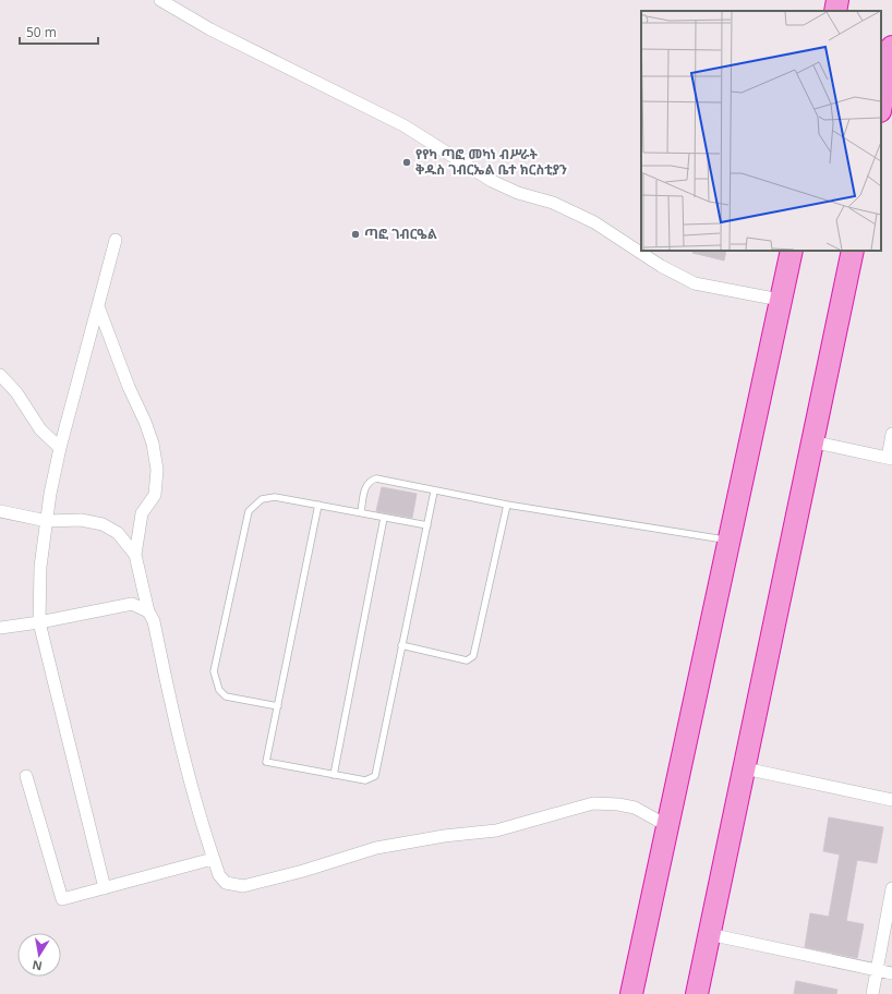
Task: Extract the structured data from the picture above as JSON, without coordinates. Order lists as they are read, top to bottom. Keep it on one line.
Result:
{"places":["የየካ ጣፎ መካነ ብሥራት ቅዱስ ገብርኤል ቤተ ክርስቲያን","ጣፎ ገብርዔል"],"scale_bar":"50 m","north":"bottom"}
